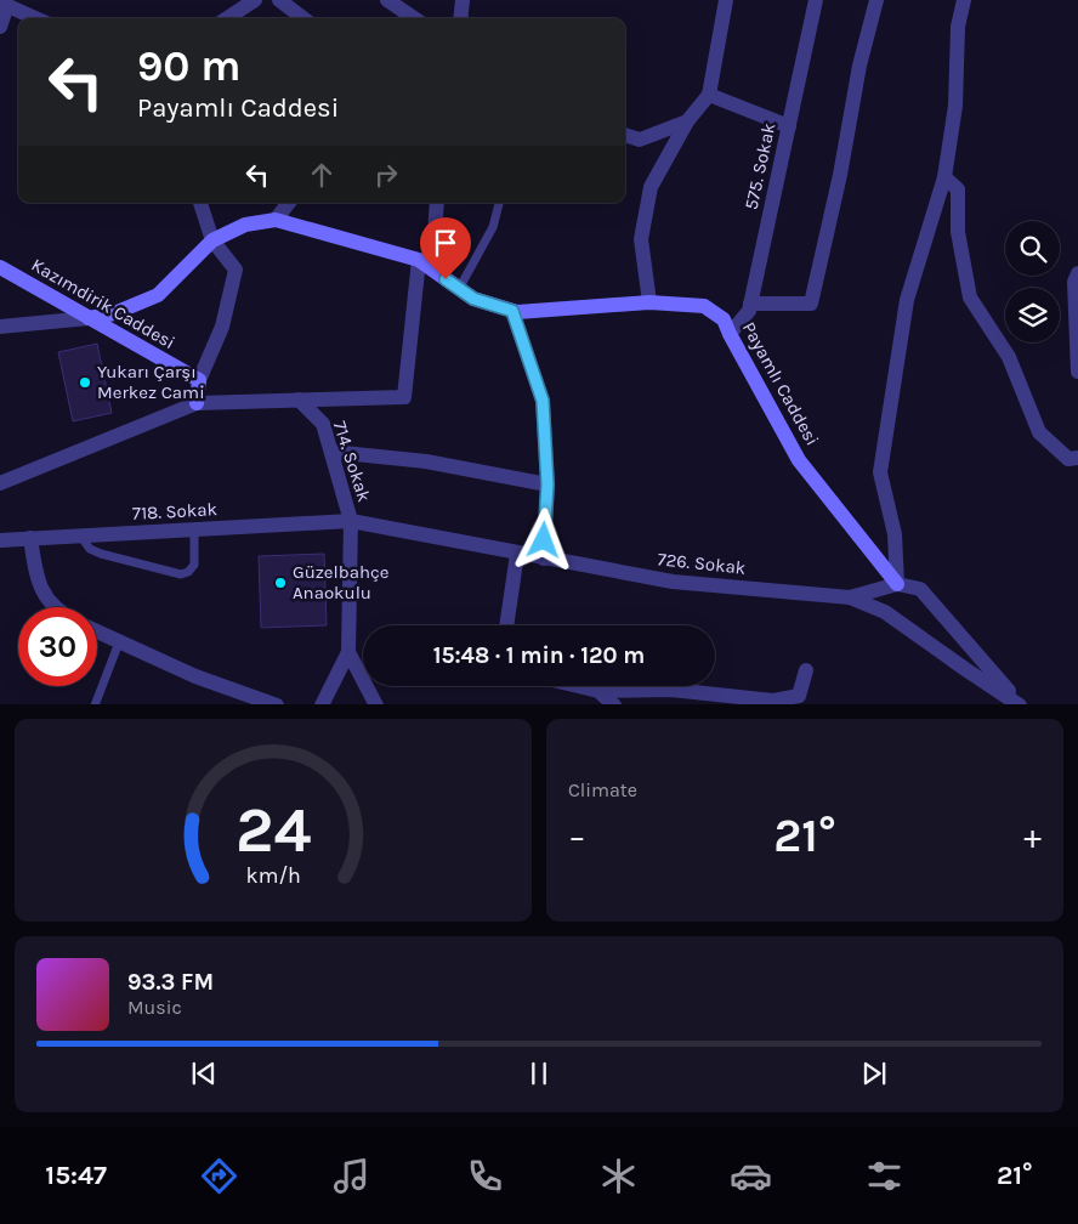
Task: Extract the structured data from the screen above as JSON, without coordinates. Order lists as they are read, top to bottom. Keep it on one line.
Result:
{"streets":{"main road":["Kazımdirik Caddesi","Payamlı Caddesi"],"street":["575. Sokak","714. Sokak","718. Sokak","726. Sokak"]},"crossings":[["575. Sokak","Payamlı Caddesi"],["714. Sokak","718. Sokak"],["714. Sokak","726. Sokak"],["718. Sokak","726. Sokak"]],"places":["Yukarı Çarşı Merkez Cami","Güzelbahçe Anaokulu"],"page":{"turn":["90 m","Payamlı Caddesi"],"limit":"30","trip":"15:48 · 1 min · 120 m","tile":"Climate","heat":["−","21°","+"],"song":["93.3 FM","Music"],"tabs":["15:47","21°"],"gauge":["24","km/h"]}}
